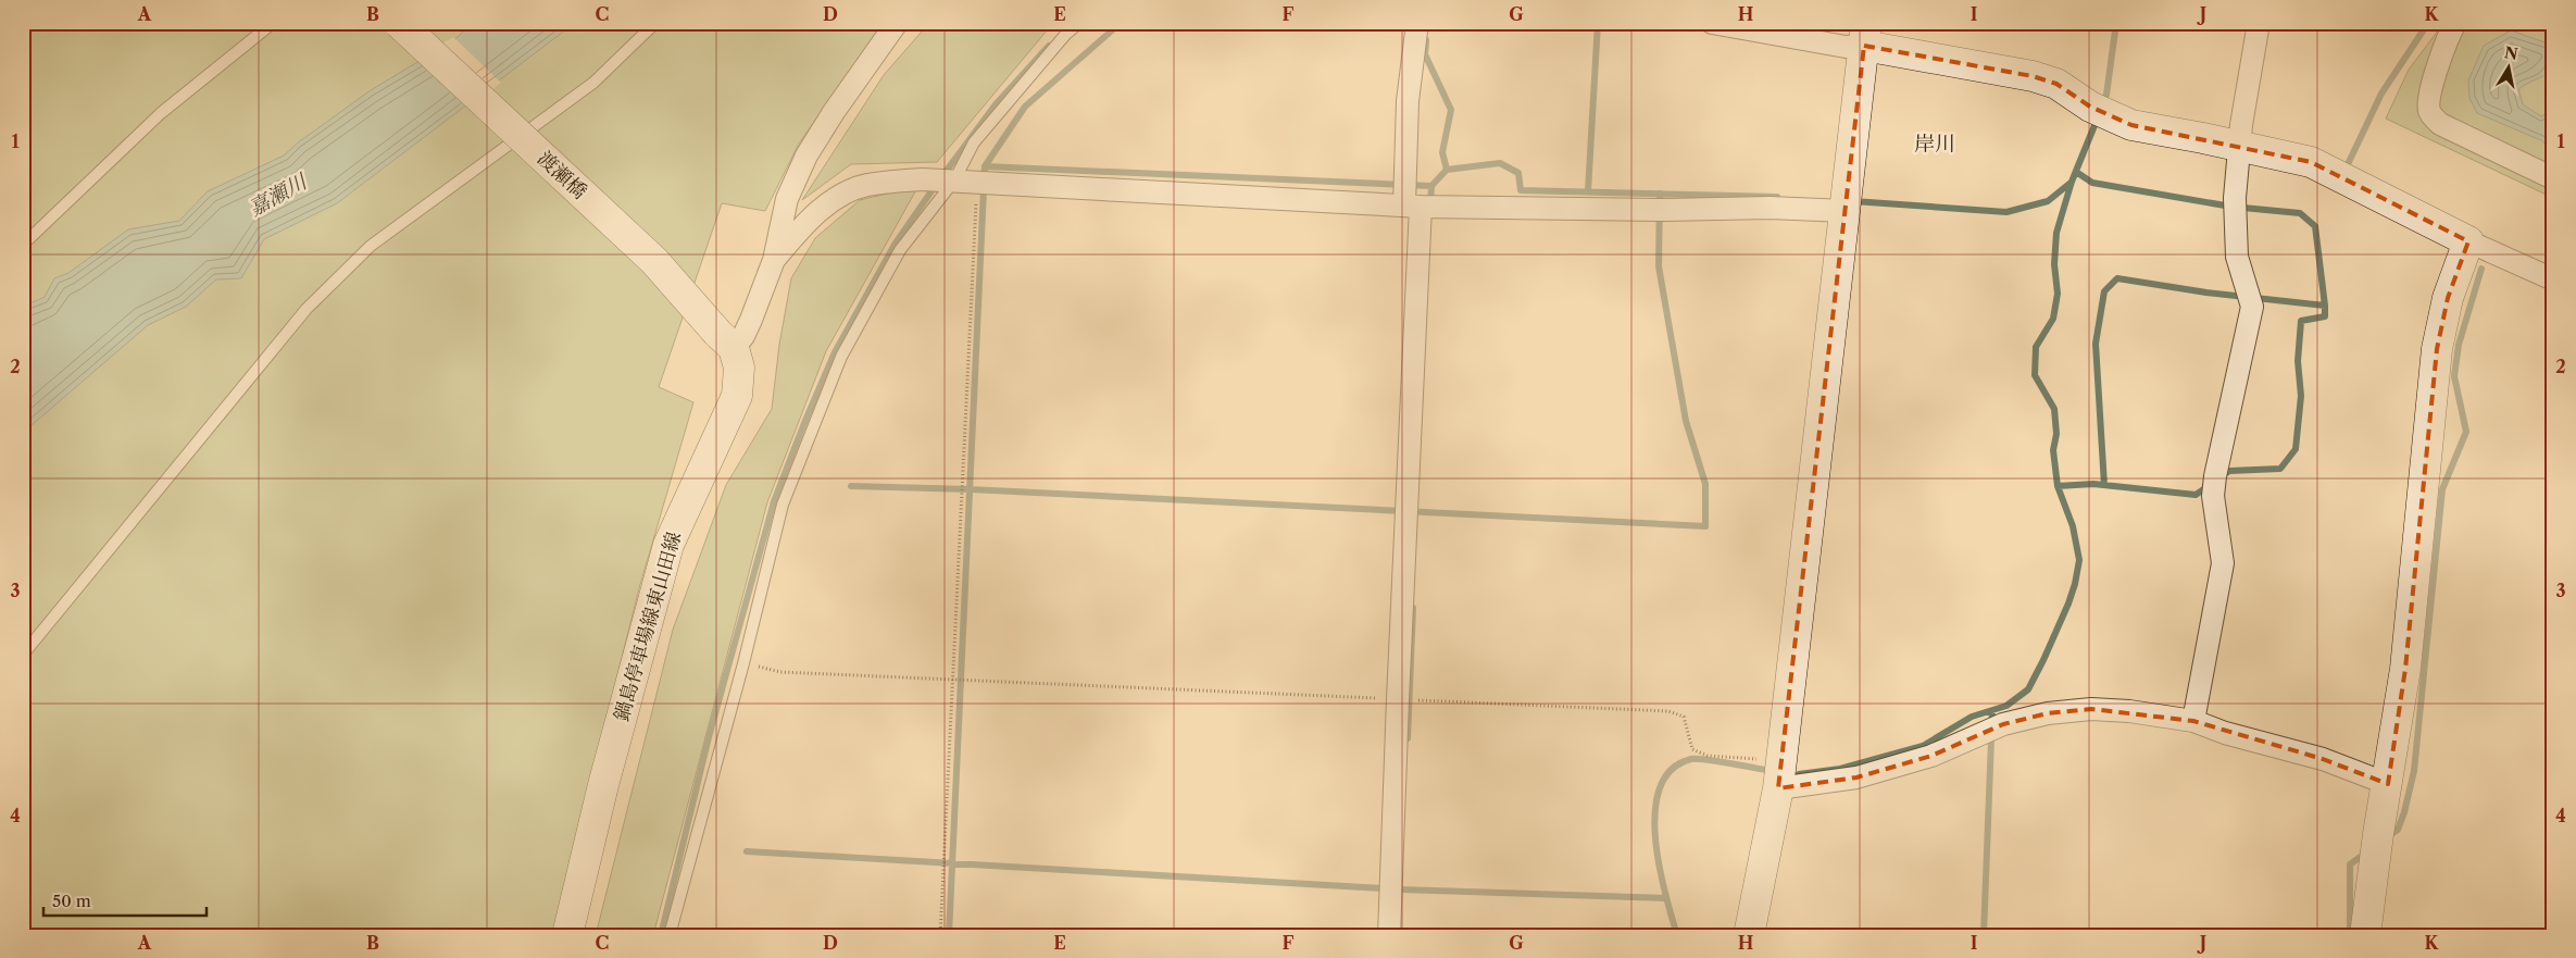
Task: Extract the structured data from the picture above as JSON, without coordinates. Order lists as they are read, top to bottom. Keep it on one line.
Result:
{"streets":{"street":["渡瀬橋","鍋島停車場線東山田線"]},"crossings":[["渡瀬橋","鍋島停車場線東山田線"]],"districts":["岸川"],"water":["嘉瀬川"],"scale_bar":"50 m","north":"top","grid":{"columns":["A","B","C","D","E","F","G","H","I","J","K"],"rows":["1","2","3","4"]}}
